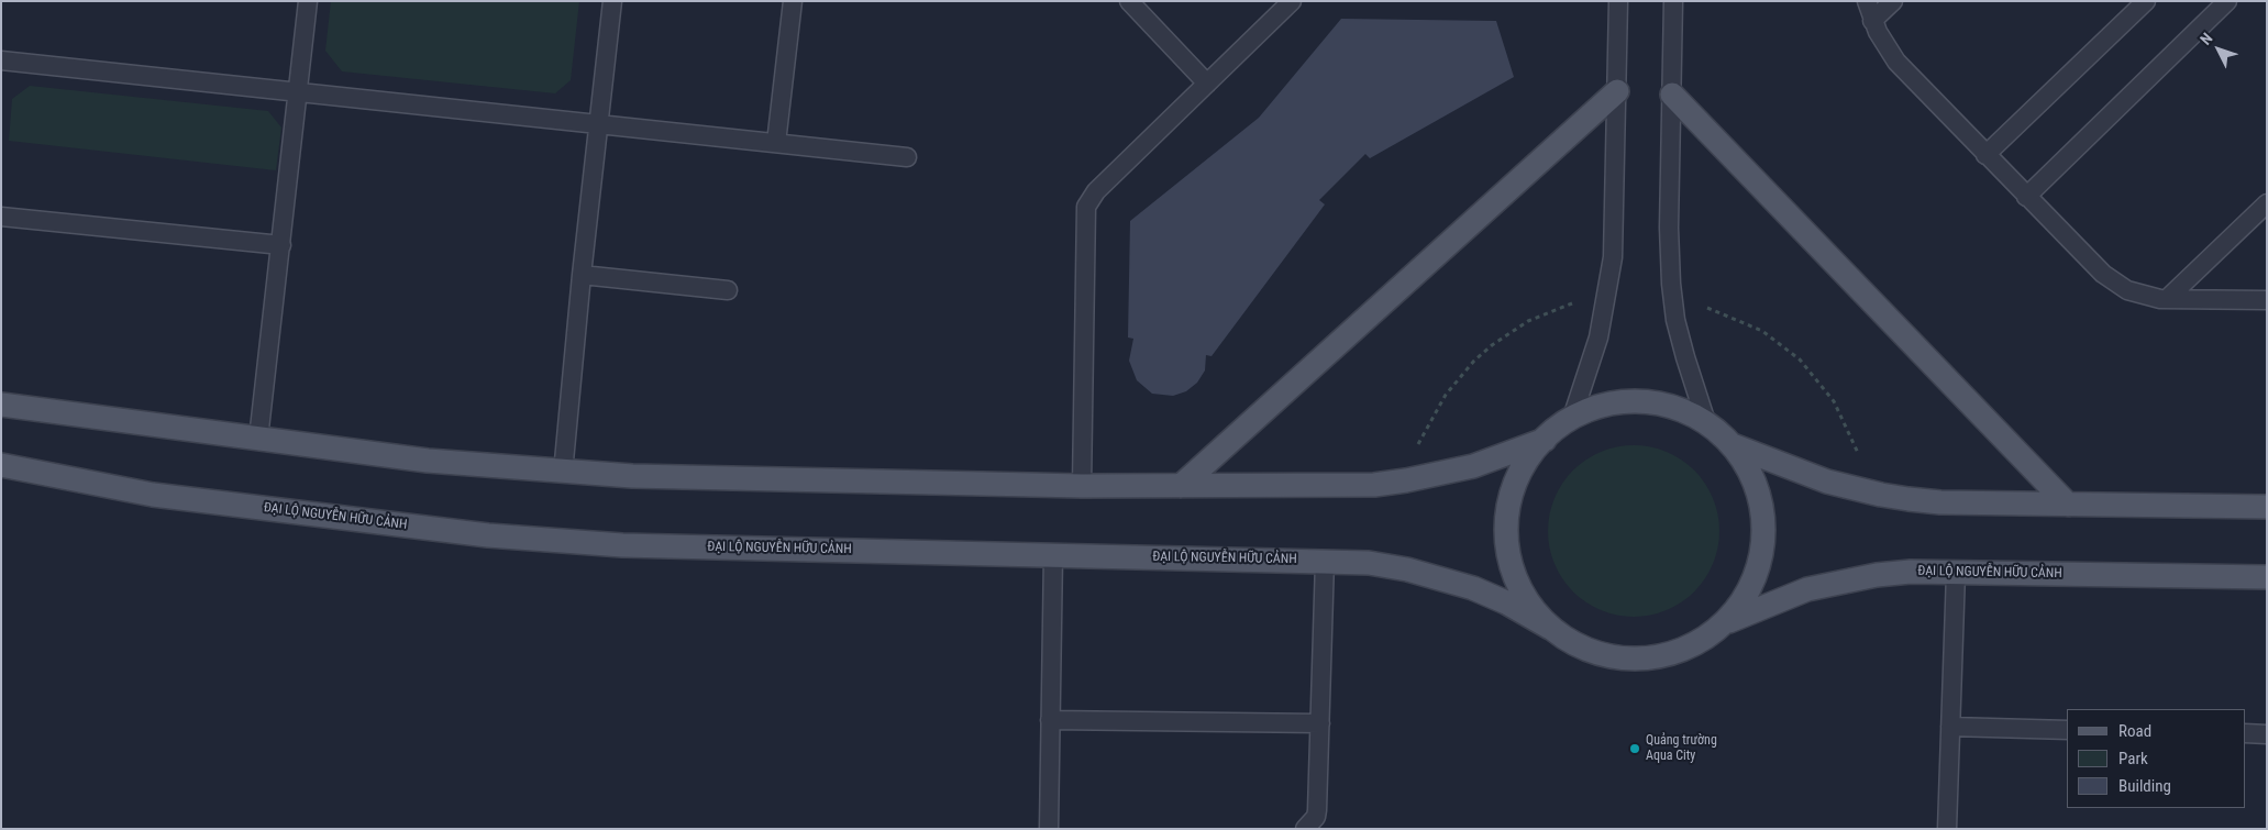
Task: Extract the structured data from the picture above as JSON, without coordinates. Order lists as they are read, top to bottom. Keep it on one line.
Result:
{"streets":{"main road":["ĐẠI LỘ NGUYỄN HỮU CẢNH"]},"places":["Quảng trường Aqua City"],"legend":["Road","Park","Building"],"north":"top left"}
